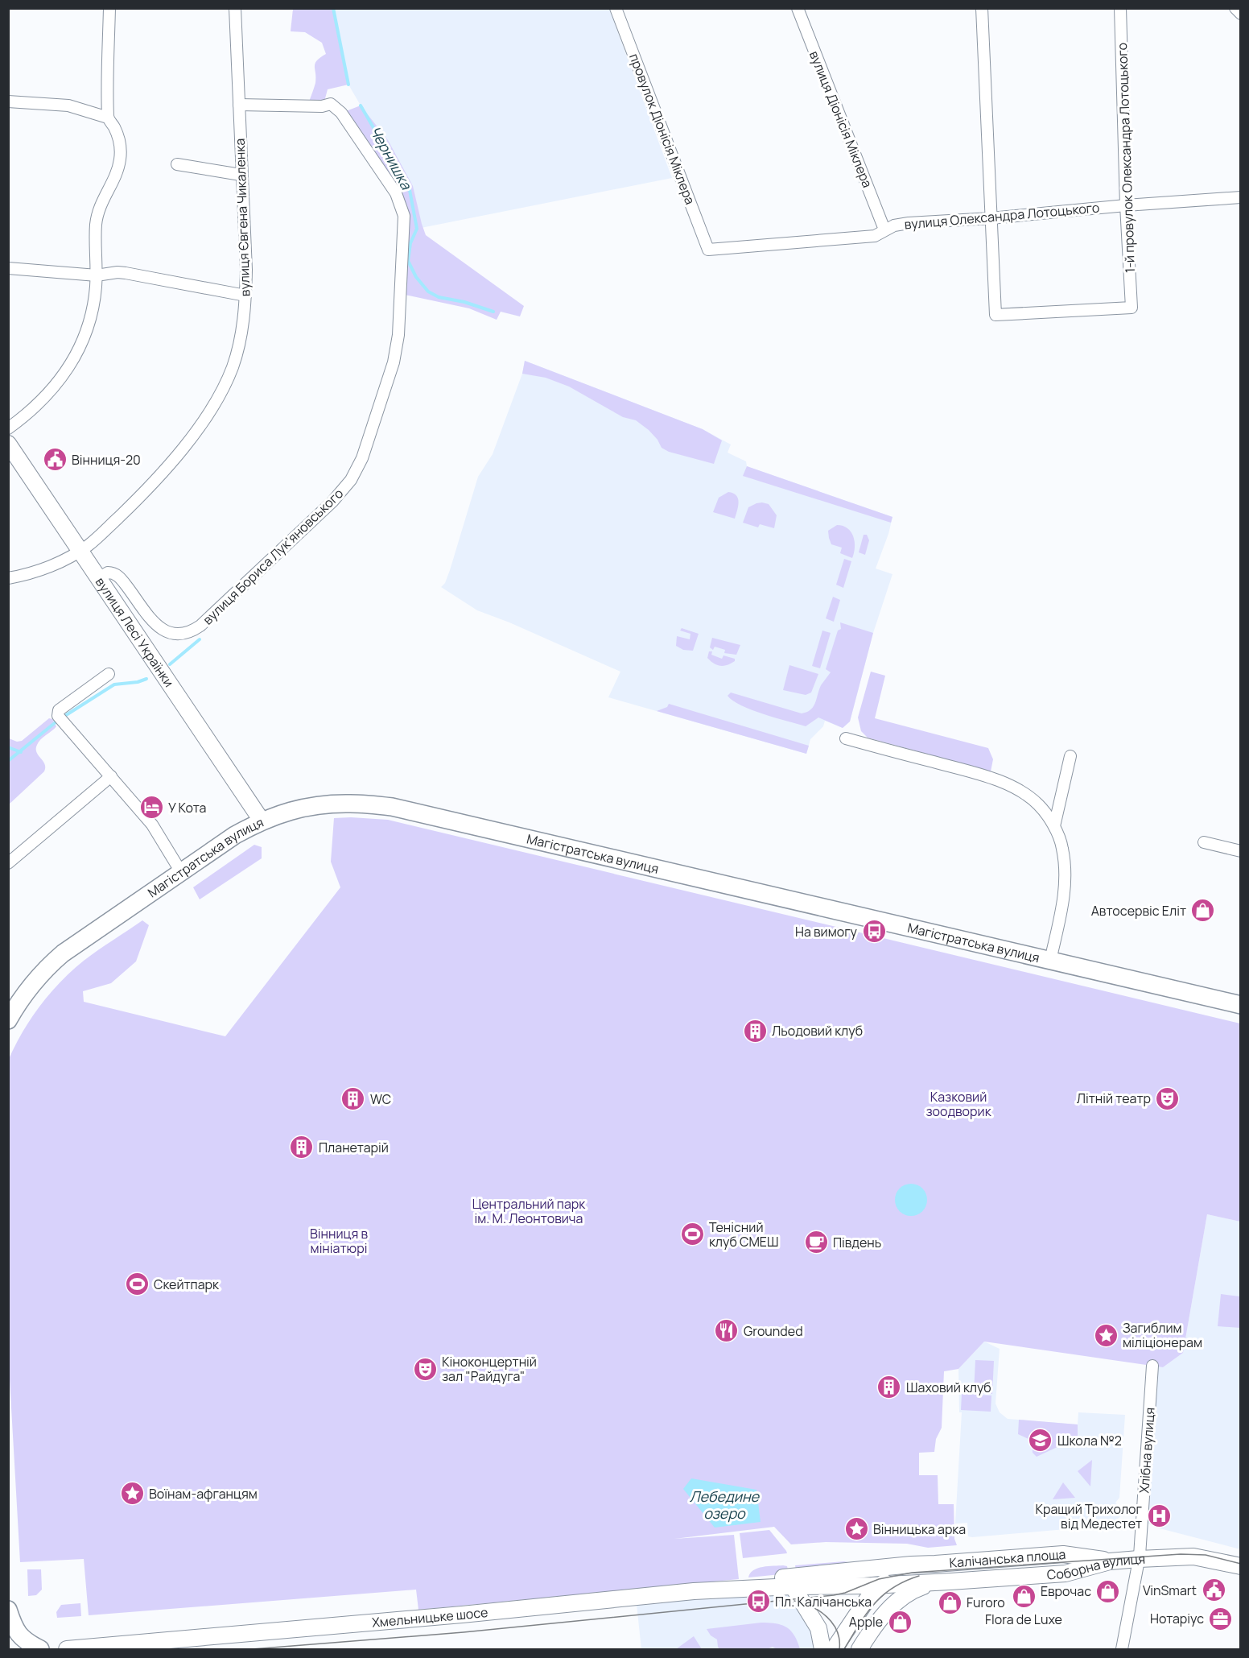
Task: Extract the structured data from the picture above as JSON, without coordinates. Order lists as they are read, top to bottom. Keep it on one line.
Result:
{"streets":{"main road":["вулиця Лесі Українки","Магістратська вулиця","Калічанська площа","Соборна вулиця","Хмельницьке шосе"],"street":["вулиця Діонісія Міклера","провулок Діонісія Міклера","1-й провулок Олександра Лотоцького","вулиця Олександра Лотоцького","вулиця Євгена Чикаленка","вулиця Бориса Лукʼяновського","Хлібна вулиця"]},"crossings":[["вулиця Діонісія Міклера","вулиця Олександра Лотоцького"],["провулок Діонісія Міклера","вулиця Олександра Лотоцького"],["1-й провулок Олександра Лотоцького","вулиця Олександра Лотоцького"],["вулиця Євгена Чикаленка","вулиця Бориса Лукʼяновського"],["вулиця Євгена Чикаленка","вулиця Лесі Українки"],["вулиця Бориса Лукʼяновського","вулиця Лесі Українки"],["вулиця Лесі Українки","Магістратська вулиця"],["Хлібна вулиця","Соборна вулиця"],["Калічанська площа","Соборна вулиця"],["Калічанська площа","Хмельницьке шосе"]],"water":["Чернишка","Лебедине озеро"],"parks":["Казковий зоодворик","Центральний парк ім. М. Леонтовича","Вінниця в мініатюрі"],"places":{"public building":["Вінниця-20","VinSmart"],"hotel":["У Кота"],"shop":["Автосервіс Еліт","Еврочас","Flora de Luxe","Furoro","Apple"],"bus stop":["На вимогу","Пл. Калічанська"],"building":["Льодовий клуб","WC","Планетарій","Шаховий клуб"],"theatre":["Літній театр","Кіноконцертній зал \"Райдуга\""],"sports":["Тенісний клуб СМЕШ","Скейтпарк"],"cafe":["Південь"],"restaurant":["Grounded"],"place":["Загиблим міліціонерам","Воїнам-афганцям","Вінницька арка"],"school or university":["Школа №2"],"hospital":["Кращий Трихолог від Медестет"],"office":["Нотаріус"]}}
